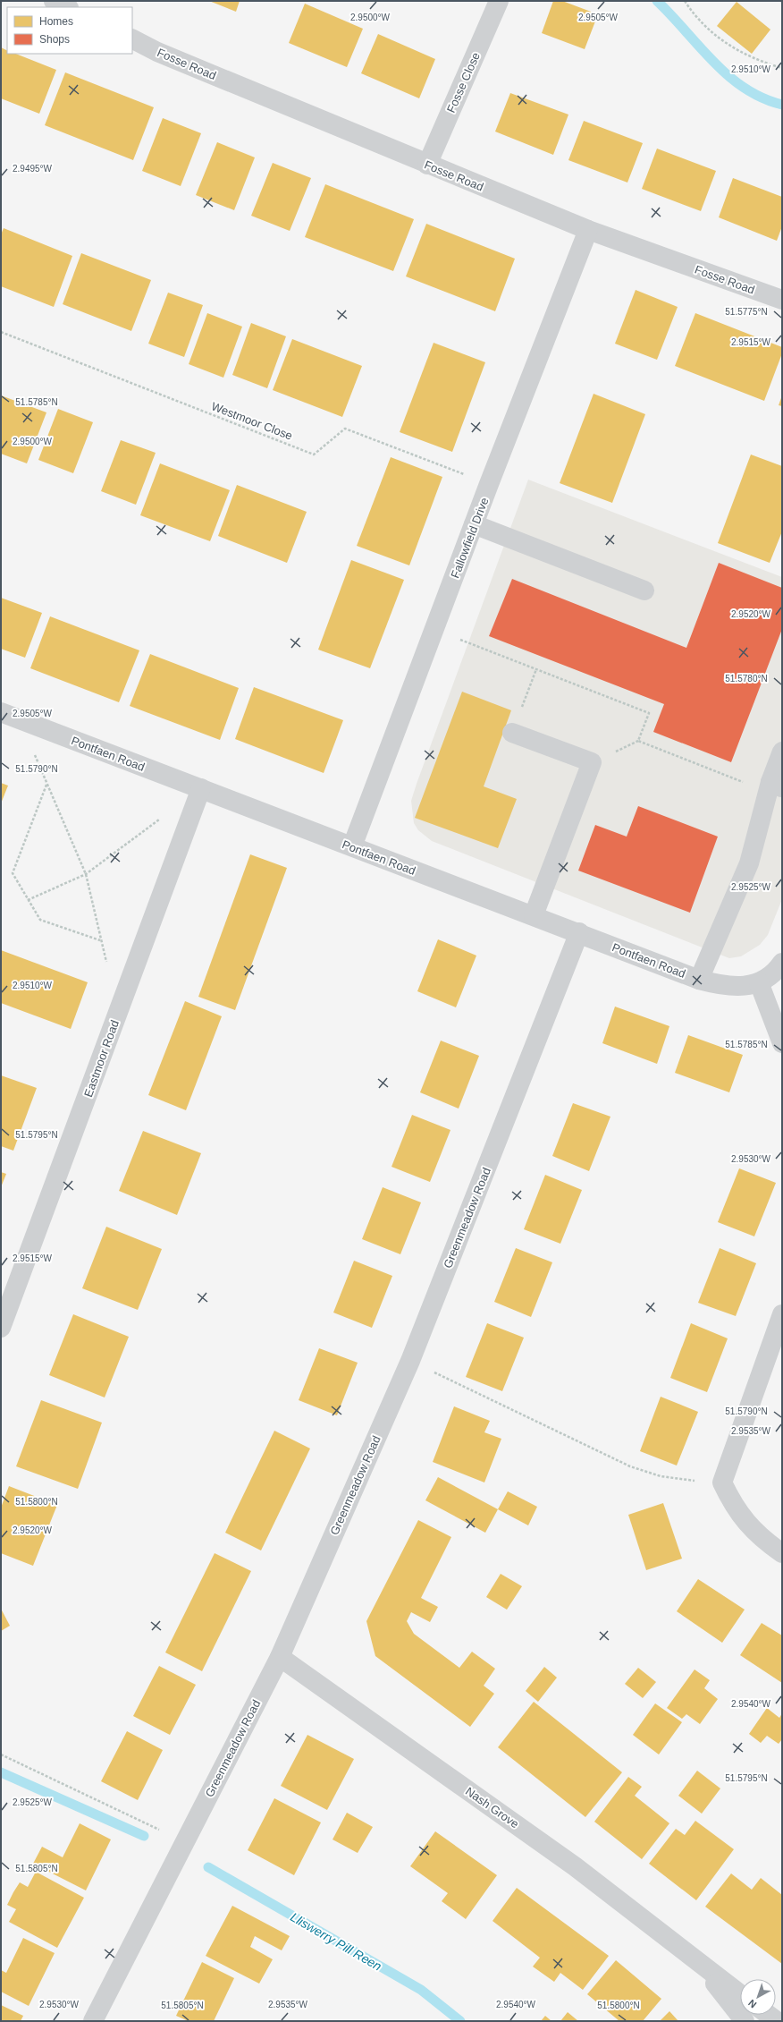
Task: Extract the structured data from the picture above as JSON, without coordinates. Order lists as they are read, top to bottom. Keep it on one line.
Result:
{"streets":{"street":["Fosse Road","Fosse Close","Fallowfield Drive","Pontfaen Road","Eastmoor Road","Greenmeadow Road","Nash Grove"],"path":["Westmoor Close"]},"crossings":[["Fosse Road","Fosse Close"],["Fosse Road","Fallowfield Drive"],["Westmoor Close","Fallowfield Drive"],["Fallowfield Drive","Pontfaen Road"],["Pontfaen Road","Eastmoor Road"],["Pontfaen Road","Greenmeadow Road"],["Greenmeadow Road","Nash Grove"]],"water":["Lliswerry Pill Reen"],"legend":["Homes","Shops"],"north":"bottom left","coordinates":["2.9500°W","2.9505°W","2.9510°W","2.9495°W","51.5775°N","2.9515°W","51.5785°N","2.9520°W","51.5780°N","51.5790°N","2.9525°W","51.5795°N","2.9530°W","2.9535°W","51.5800°N","2.9540°W","51.5805°N"]}
